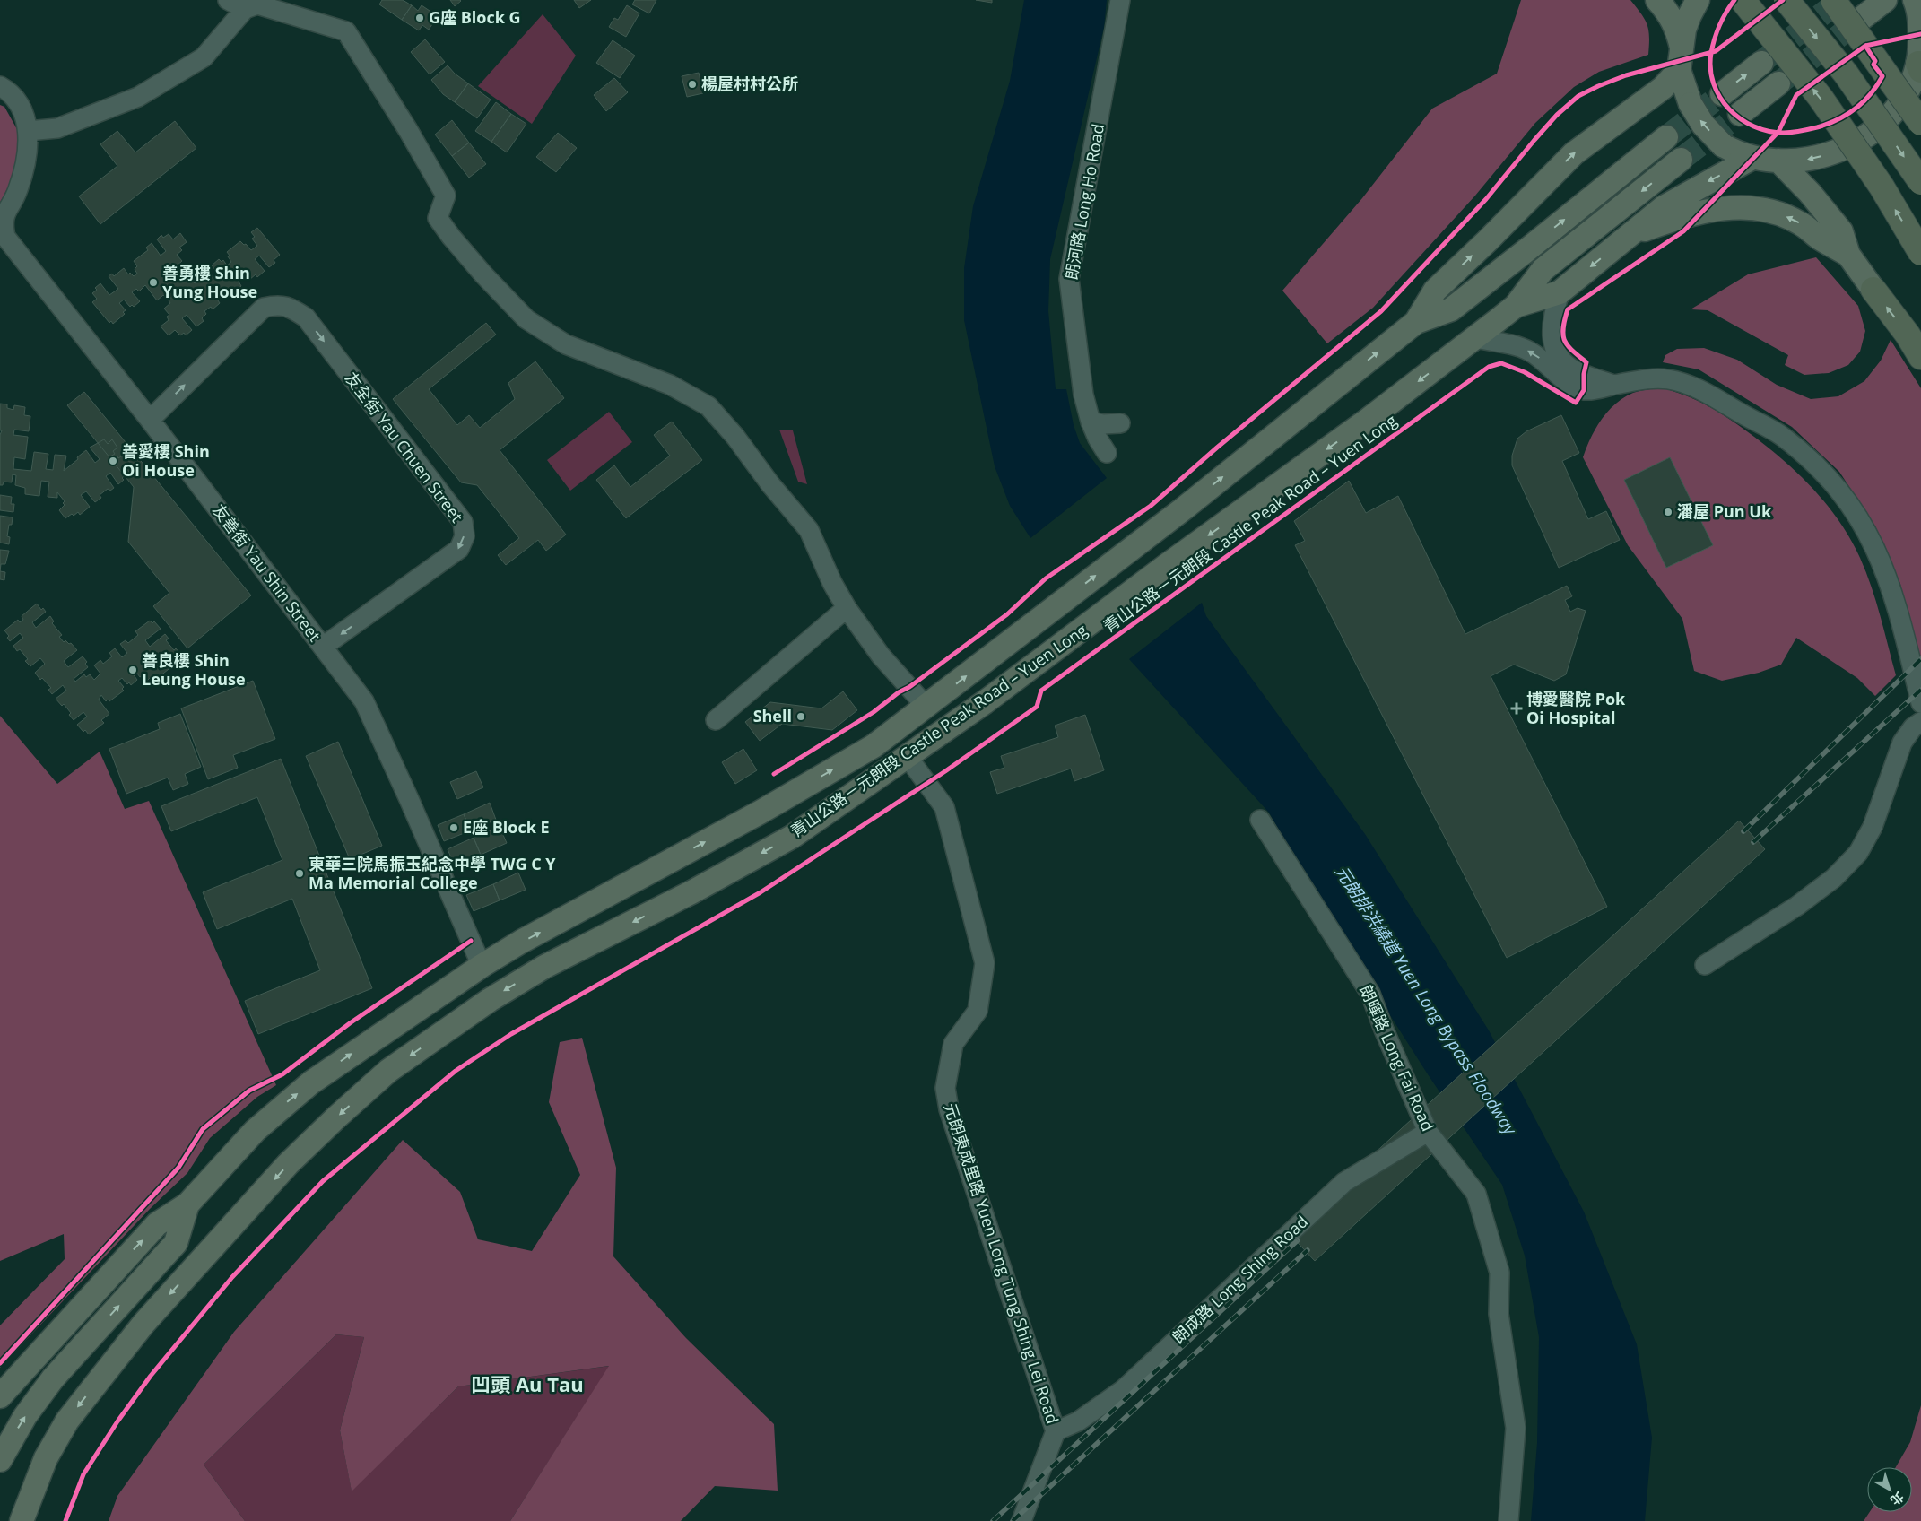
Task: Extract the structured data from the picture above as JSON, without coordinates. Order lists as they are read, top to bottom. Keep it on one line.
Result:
{"streets":{"main road":["青山公路－元朗段 Castle Peak Road – Yuen Long"],"street":["朗河路 Long Ho Road","友全街 Yau Chuen Street","友善街 Yau Shin Street","朗暉路 Long Fai Road","元朗東成里路 Yuen Long Tung Shing Lei Road","朗成路 Long Shing Road"]},"crossings":[["友全街 Yau Chuen Street","友善街 Yau Shin Street"],["青山公路－元朗段 Castle Peak Road – Yuen Long","友善街 Yau Shin Street"],["青山公路－元朗段 Castle Peak Road – Yuen Long","元朗東成里路 Yuen Long Tung Shing Lei Road"],["朗暉路 Long Fai Road","朗成路 Long Shing Road"],["元朗東成里路 Yuen Long Tung Shing Lei Road","朗成路 Long Shing Road"]],"districts":["凹頭 Au Tau"],"water":["元朗排洪繞道 Yuen Long Bypass Floodway"],"places":{"other":["G座 Block G","楊屋村村公所","善勇樓 Shin Yung House","善愛樓 Shin Oi House","潘屋 Pun Uk","善良樓 Shin Leung House","Shell","E座 Block E","東華三院馬振玉紀念中學 TWG C Y Ma Memorial College"],"health":["博愛醫院 Pok Oi Hospital"]},"north":"bottom right"}
